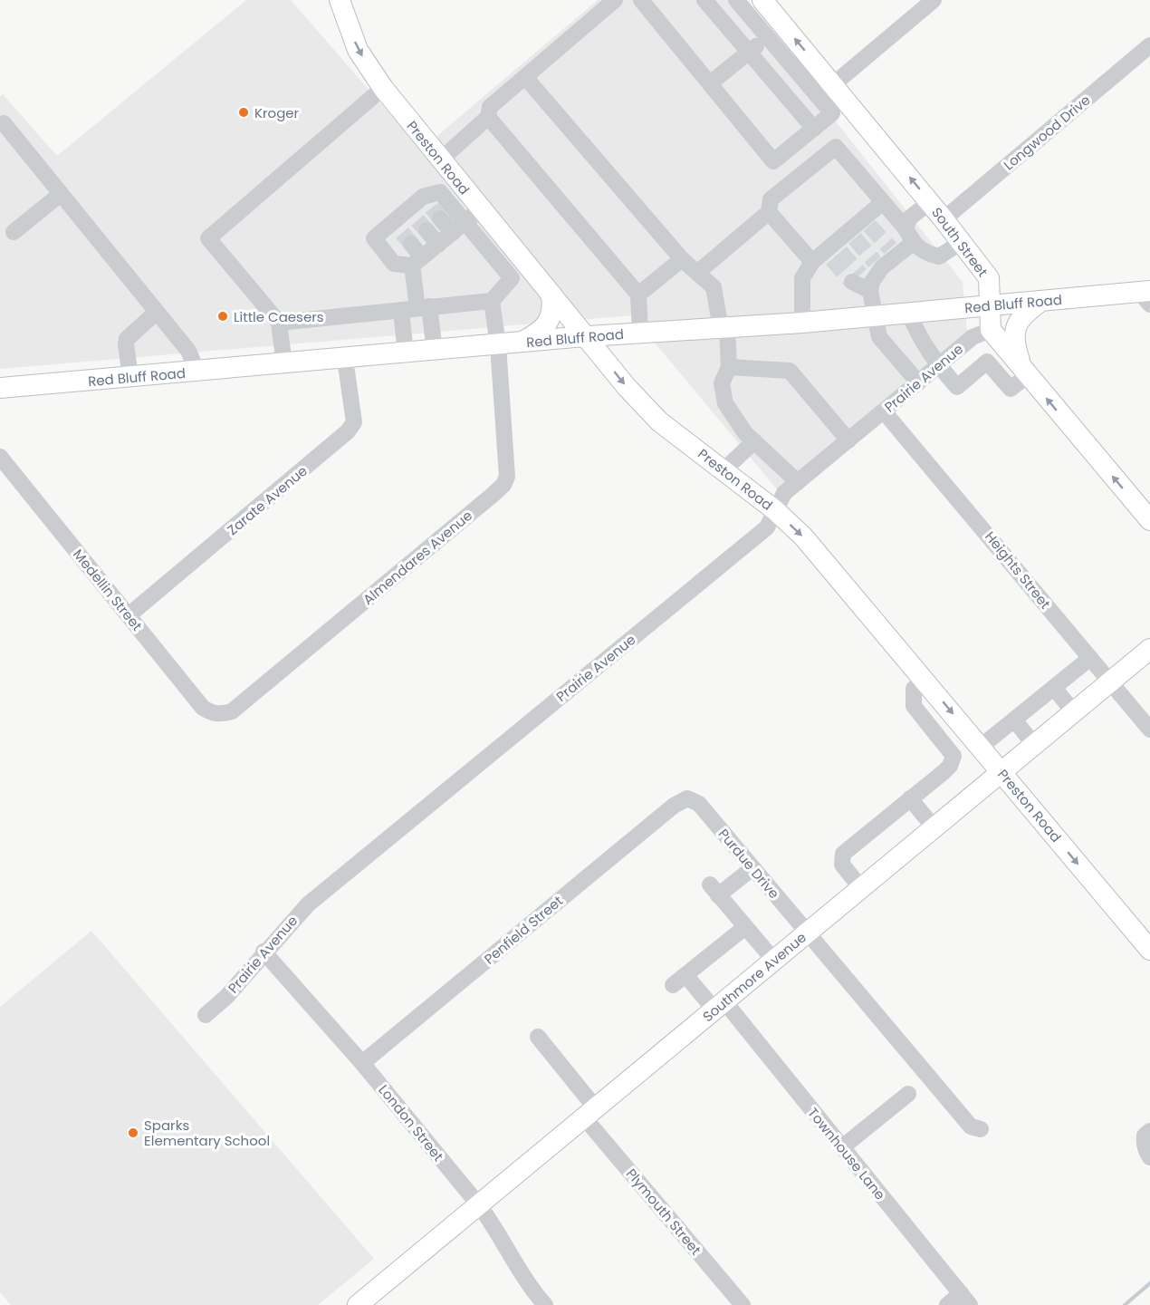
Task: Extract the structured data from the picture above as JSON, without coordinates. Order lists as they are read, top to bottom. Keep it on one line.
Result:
{"streets":{"main road":["Preston Road","South Street","Red Bluff Road","Southmore Avenue"],"street":["Longwood Drive","Prairie Avenue","Zarate Avenue","Almendares Avenue","Heights Street","Medellin Street","Purdue Drive","Penfield Street","London Street","Townhouse Lane","Plymouth Street"]},"crossings":[["Longwood Drive","South Street"],["Preston Road","Red Bluff Road"],["Preston Road","Prairie Avenue"],["Preston Road","Almendares Avenue"],["Preston Road","Southmore Avenue"],["South Street","Red Bluff Road"],["South Street","Prairie Avenue"],["Red Bluff Road","Zarate Avenue"],["Red Bluff Road","Almendares Avenue"],["Prairie Avenue","Heights Street"],["Prairie Avenue","London Street"],["Zarate Avenue","Medellin Street"],["Almendares Avenue","Medellin Street"],["Heights Street","Southmore Avenue"],["Purdue Drive","Penfield Street"],["Purdue Drive","Southmore Avenue"],["Penfield Street","London Street"],["Southmore Avenue","London Street"],["Southmore Avenue","Townhouse Lane"],["Southmore Avenue","Plymouth Street"]],"one_way":["Preston Road","South Street"],"places":["Kroger","Little Caesers","Sparks Elementary School"]}
